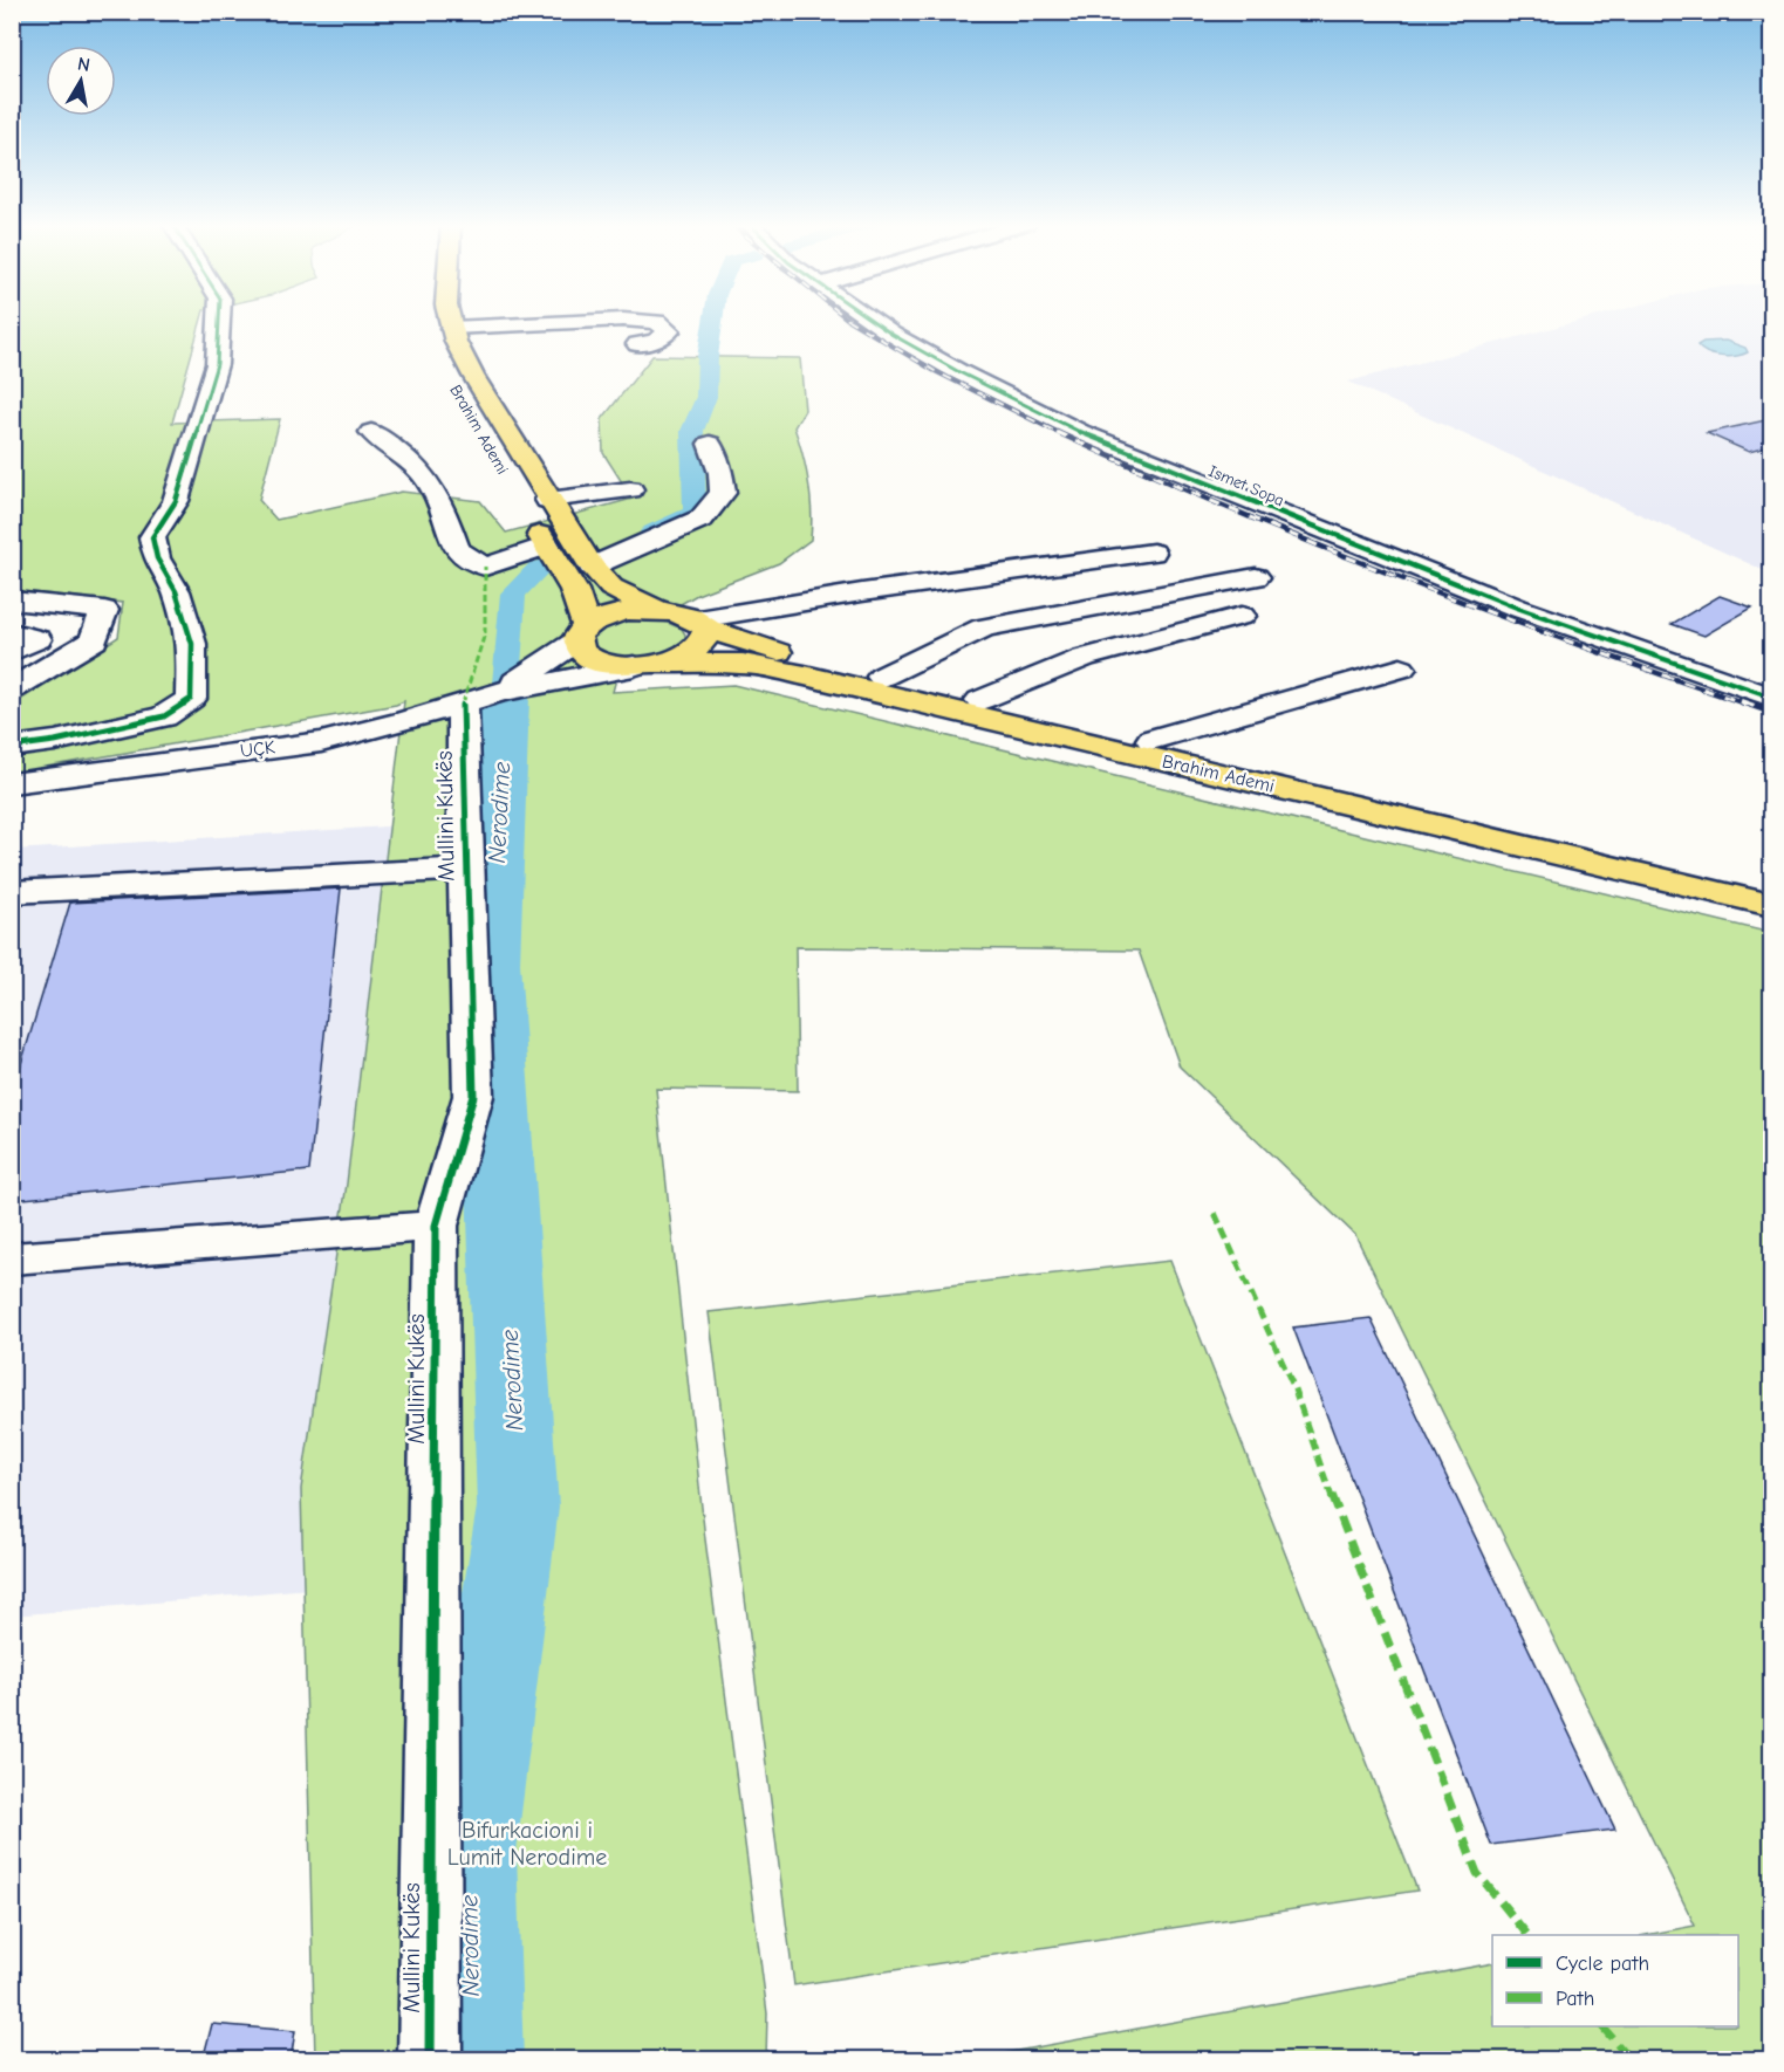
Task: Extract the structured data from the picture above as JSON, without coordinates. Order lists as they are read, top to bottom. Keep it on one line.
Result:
{"streets":{"main road":["Brahim Ademi"],"street":["Ismet Sopa","UÇK","Mullini Kukës"]},"crossings":[["Brahim Ademi","UÇK"],["UÇK","Mullini Kukës"]],"water":["Nerodime"],"parks":["Bifurkacioni i Lumit Nerodime"],"legend":["Cycle path","Path"],"north":"top"}
